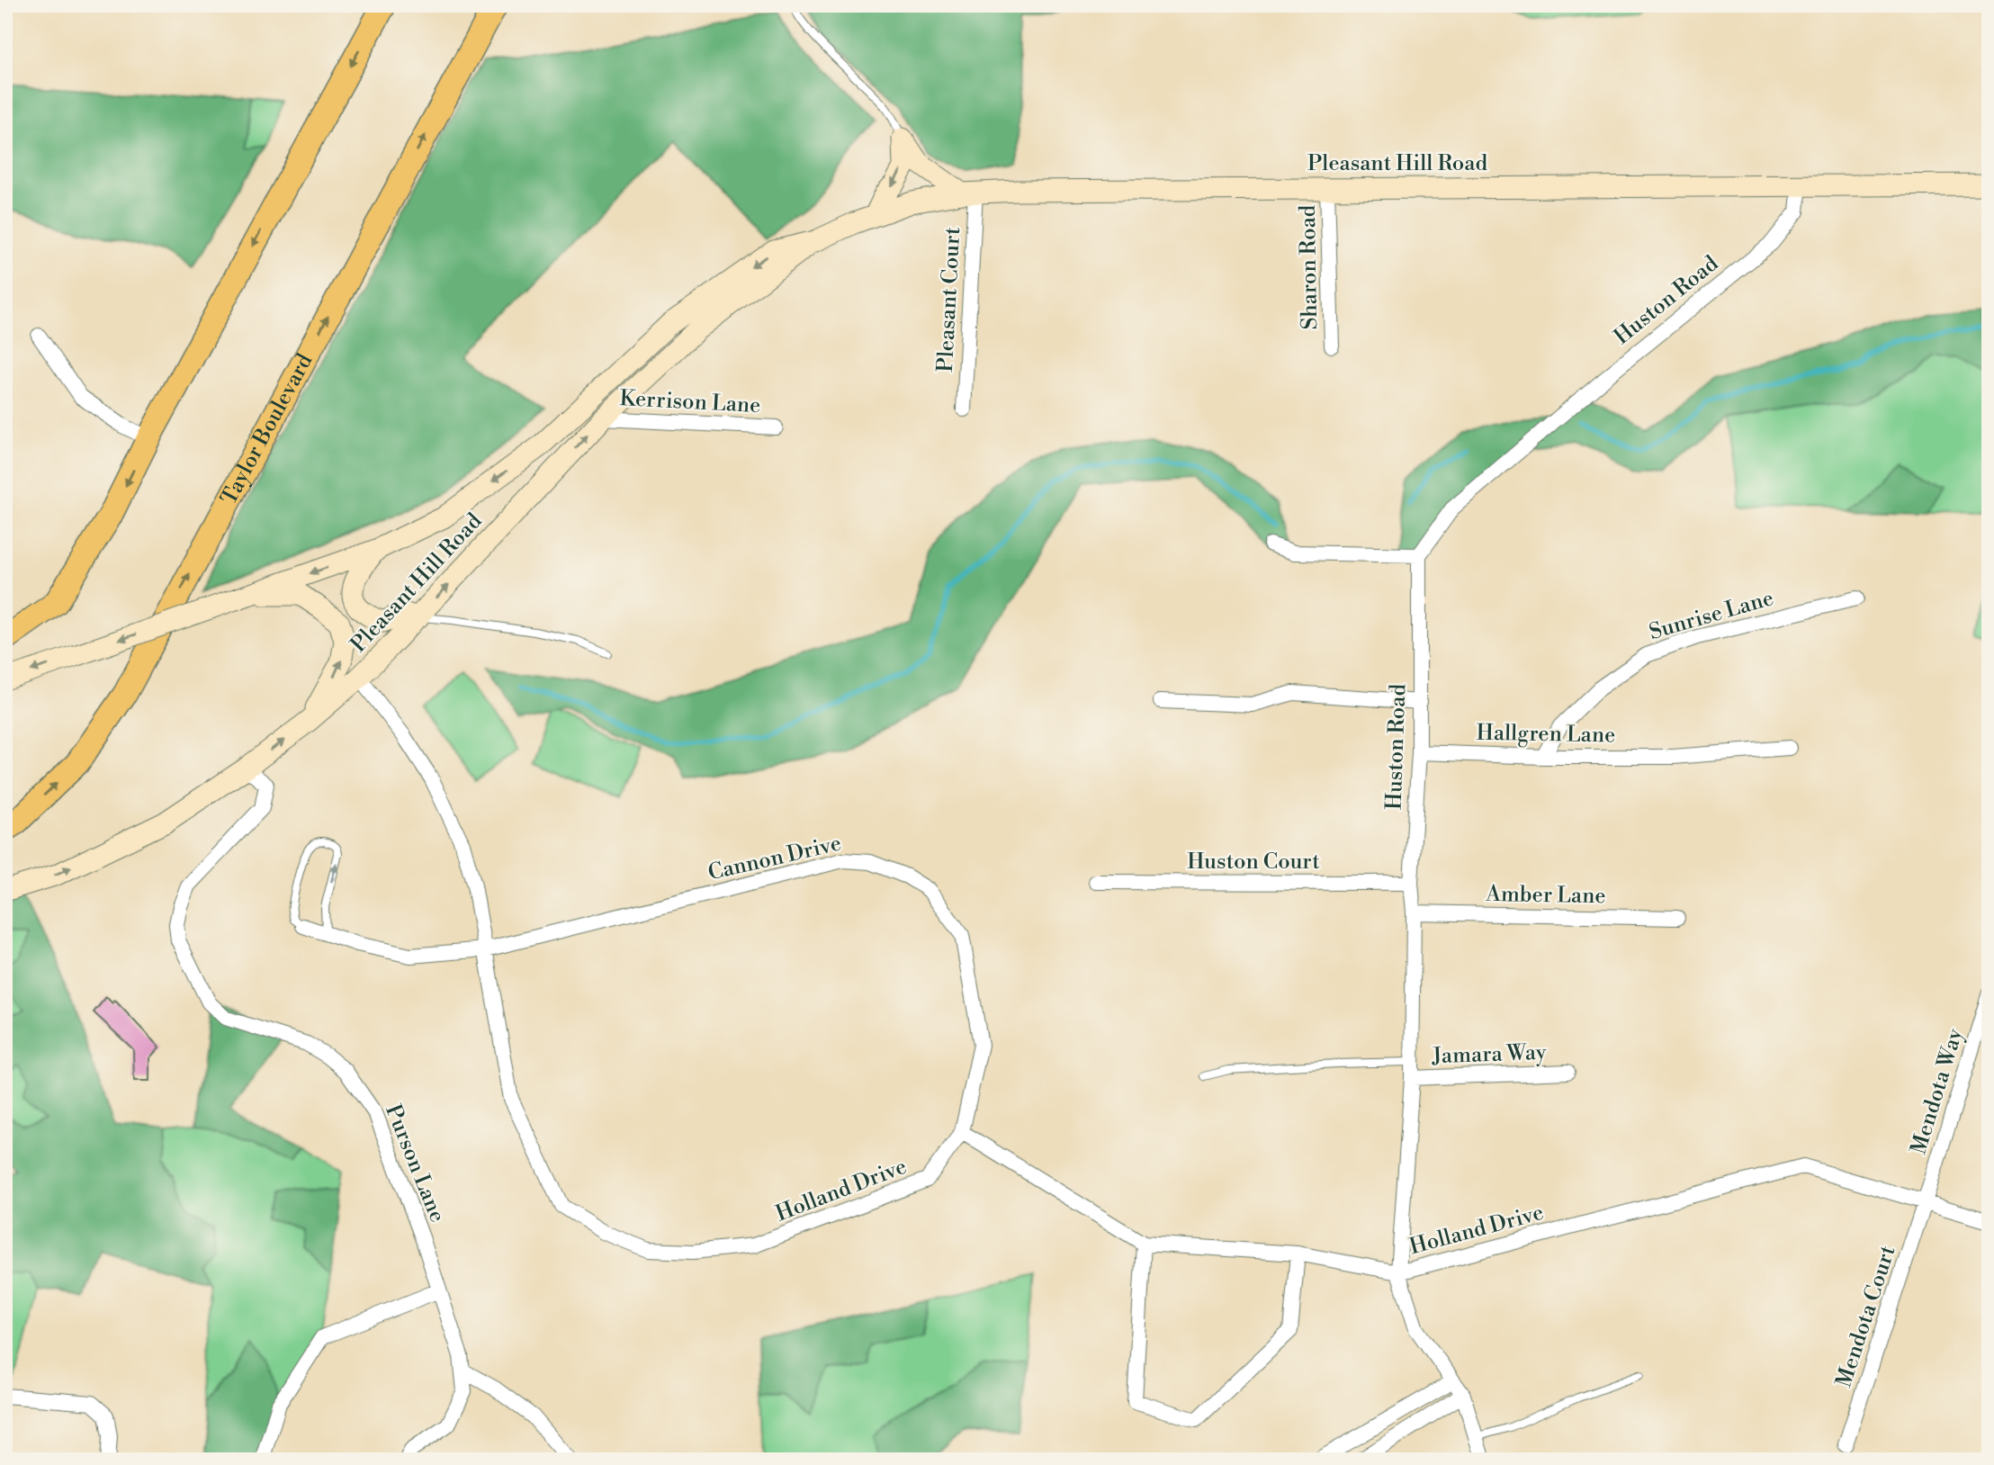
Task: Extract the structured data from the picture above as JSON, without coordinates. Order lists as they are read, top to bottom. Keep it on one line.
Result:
{"streets":{"main road":["Pleasant Hill Road","Taylor Boulevard"],"street":["Sharon Road","Pleasant Court","Huston Road","Kerrison Lane","Sunrise Lane","Hallgren Lane","Cannon Drive","Huston Court","Amber Lane","Jamara Way","Mendota Way","Purson Lane","Holland Drive","Mendota Court"]},"crossings":[["Pleasant Hill Road","Sharon Road"],["Pleasant Hill Road","Pleasant Court"],["Pleasant Hill Road","Huston Road"],["Pleasant Hill Road","Kerrison Lane"],["Pleasant Hill Road","Purson Lane"],["Pleasant Hill Road","Holland Drive"],["Huston Road","Hallgren Lane"],["Huston Road","Huston Court"],["Huston Road","Amber Lane"],["Huston Road","Jamara Way"],["Huston Road","Holland Drive"],["Sunrise Lane","Hallgren Lane"],["Cannon Drive","Holland Drive"],["Mendota Way","Holland Drive"],["Mendota Way","Mendota Court"],["Holland Drive","Mendota Court"]]}
